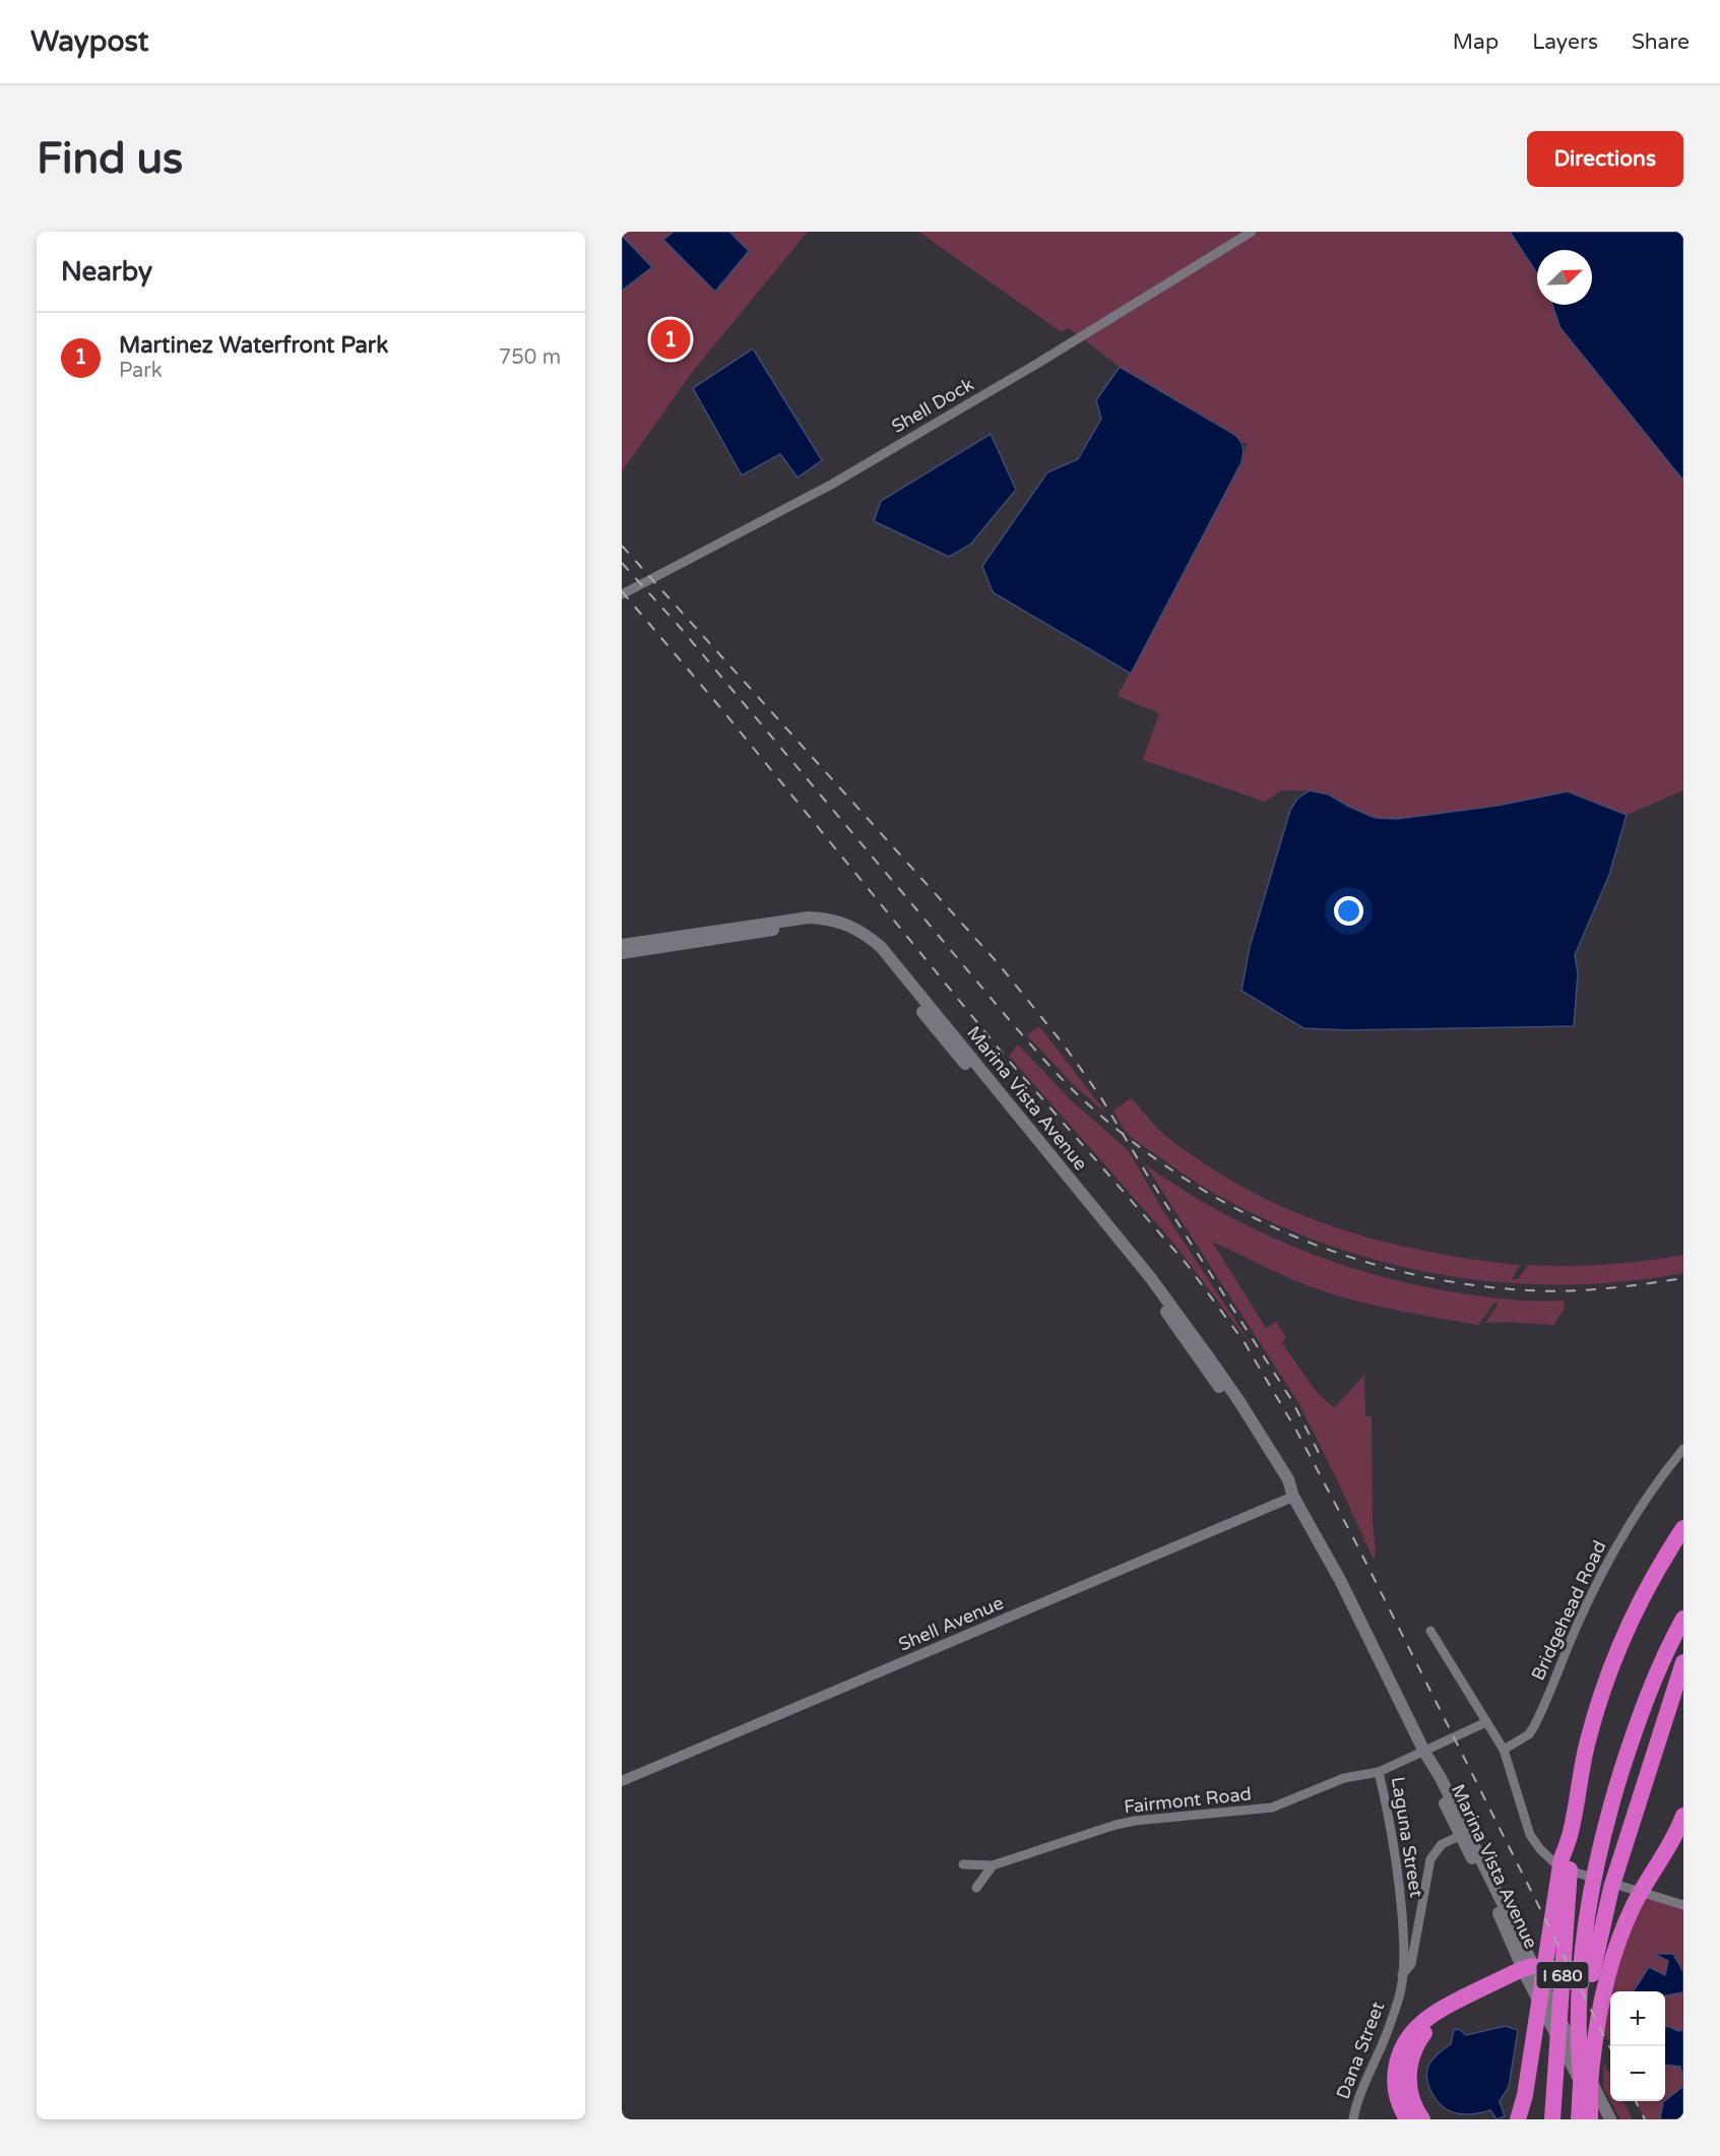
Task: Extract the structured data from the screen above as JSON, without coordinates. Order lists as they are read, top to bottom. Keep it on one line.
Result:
{"streets":{"highway":["I 680"],"main road":["Marina Vista Avenue"],"street":["Shell Dock","Bridgehead Road","Shell Avenue","Fairmont Road","Laguna Street","Dana Street"]},"crossings":[["Marina Vista Avenue","Shell Avenue"],["Marina Vista Avenue","Laguna Street"],["Fairmont Road","Laguna Street"],["Laguna Street","Dana Street"]],"north":"top right","page":{"header":"Waypost","nav":["Map","Layers","Share"],"buttons":"Directions","title":"Find us","heading":"Nearby","list":[{"mark":"1","name":"Martinez Waterfront Park","note":"Park","value":"750 m"}],"pins":"1","map_buttons":["+","−"]}}
